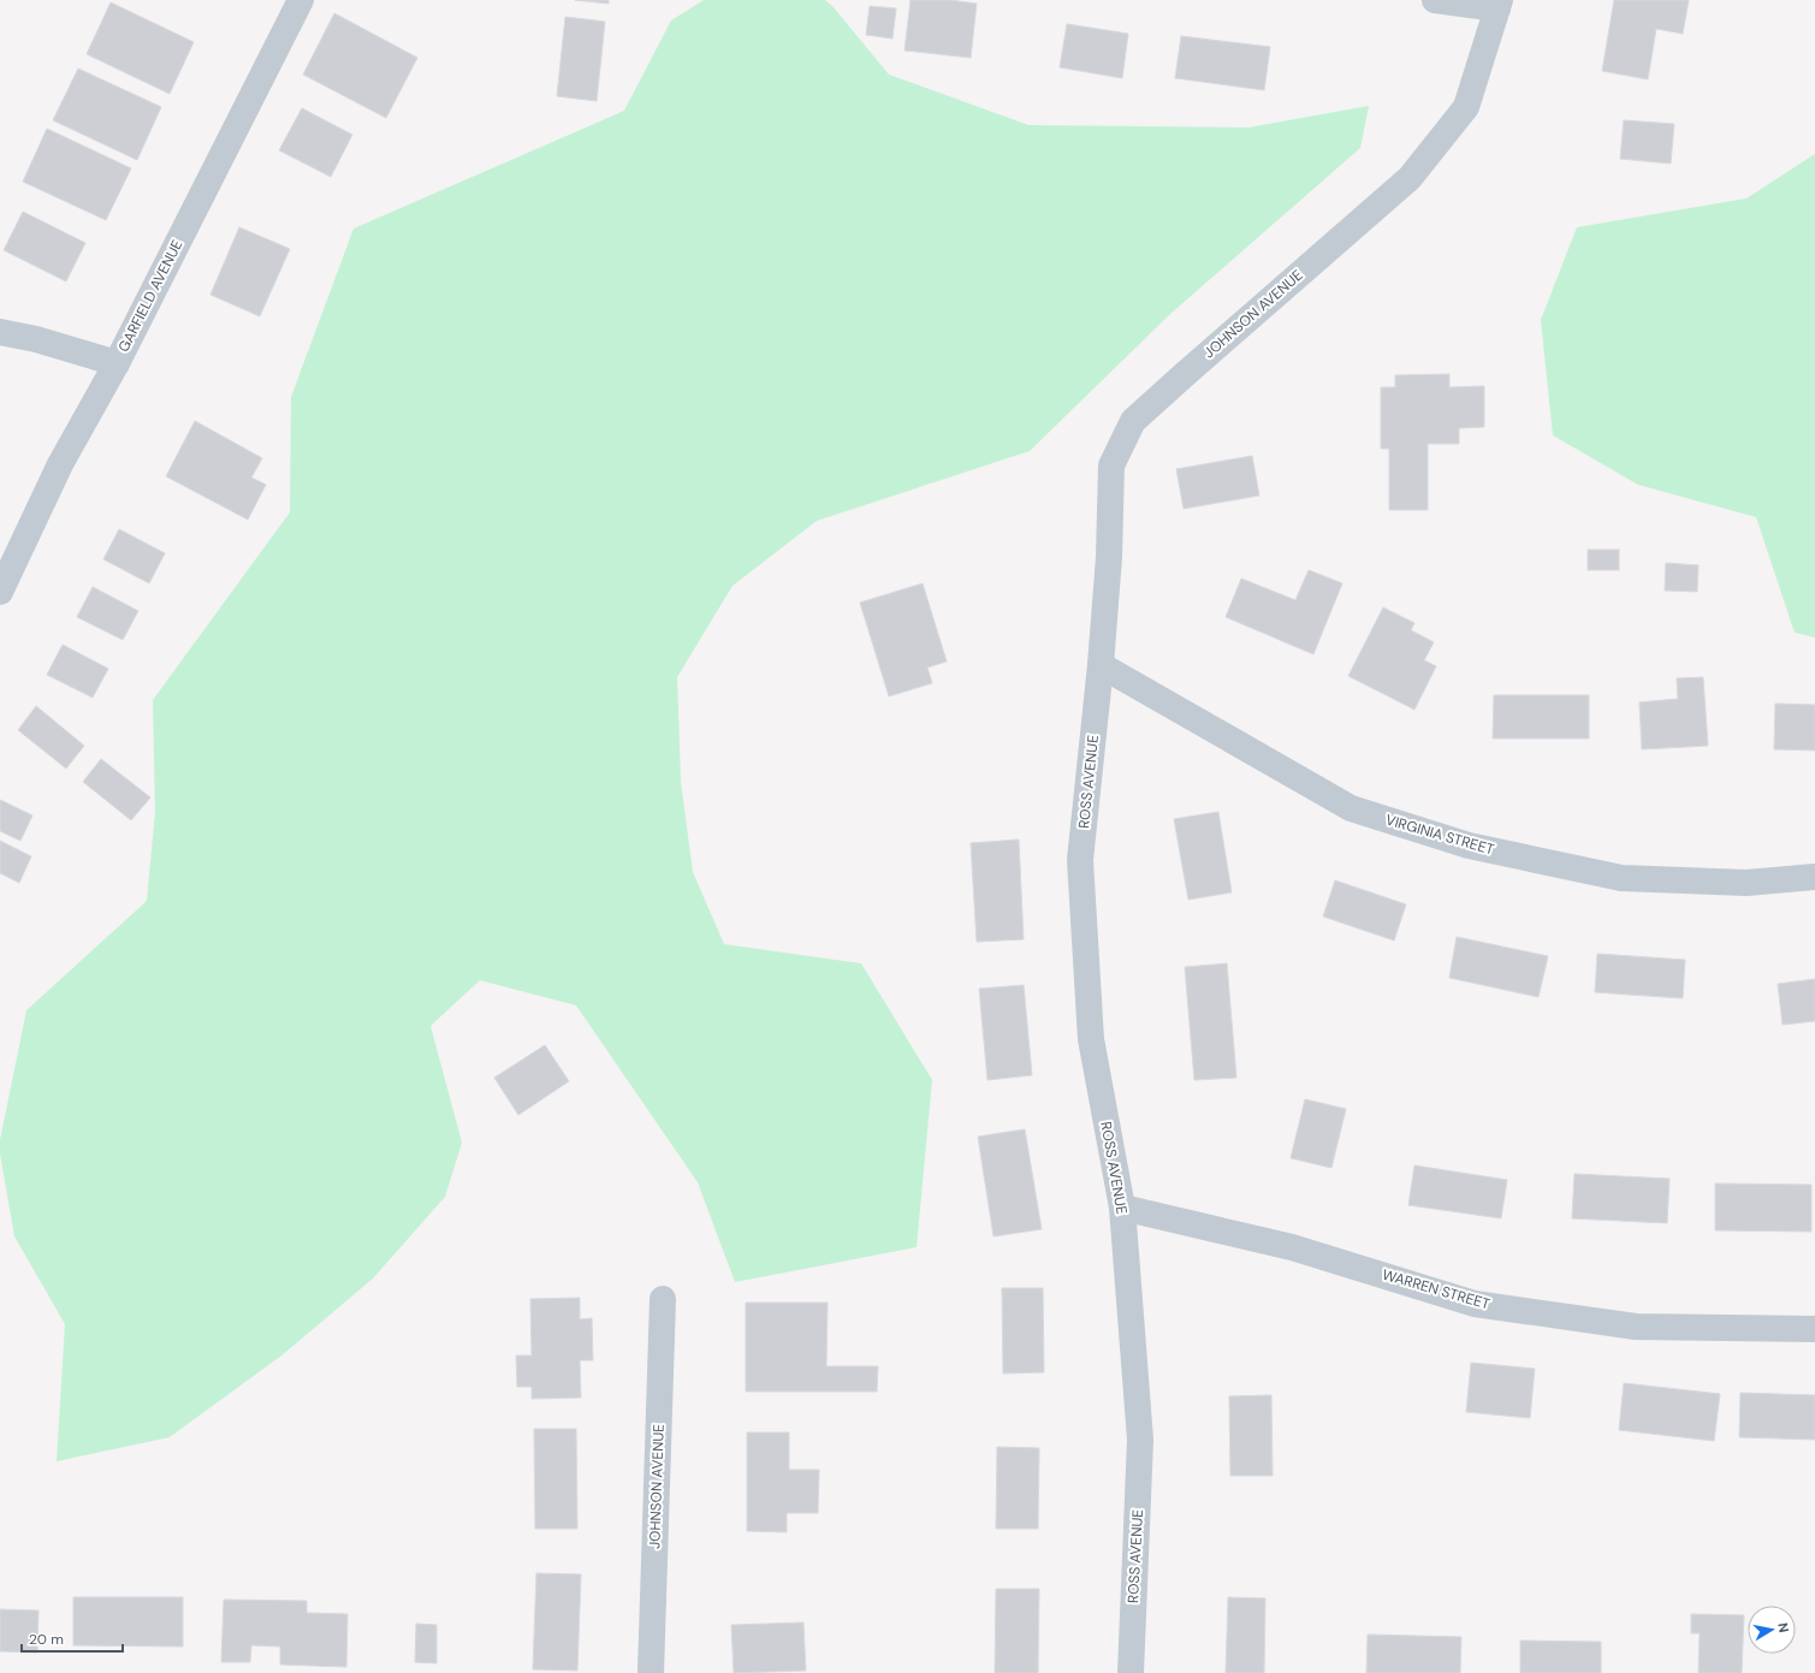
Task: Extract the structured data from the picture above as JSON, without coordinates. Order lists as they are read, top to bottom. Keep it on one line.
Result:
{"streets":{"street":["GARFIELD AVENUE","JOHNSON AVENUE","ROSS AVENUE","VIRGINIA STREET","WARREN STREET"]},"crossings":[["JOHNSON AVENUE","ROSS AVENUE"],["JOHNSON AVENUE","VIRGINIA STREET"],["ROSS AVENUE","VIRGINIA STREET"],["ROSS AVENUE","WARREN STREET"]],"scale_bar":"20 m","north":"right"}
